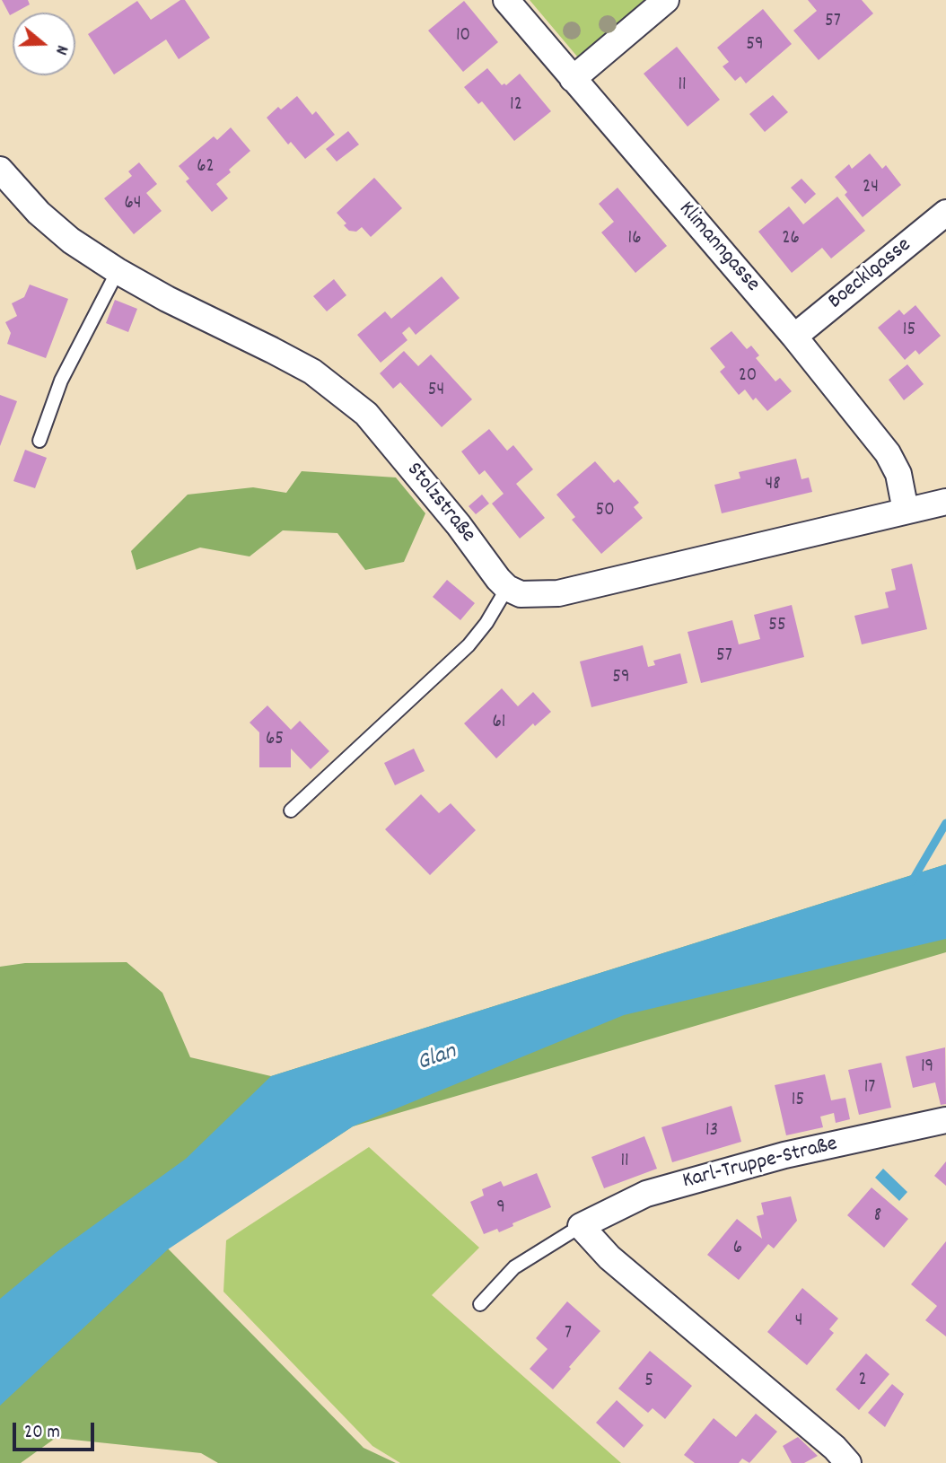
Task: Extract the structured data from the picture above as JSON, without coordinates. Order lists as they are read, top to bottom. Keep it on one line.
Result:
{"streets":{"street":["Klimanngasse","Boecklgasse","Stolzstraße","Karl-Truppe-Straße"]},"crossings":[["Klimanngasse","Boecklgasse"]],"water":["Glan"],"house_numbers":["57","10","59","11","12","62","24","64","16","26","15","20","54","48","50","55","57","59","61","65","19","17","15","13","11","9","8","6","4","7","2","5"],"scale_bar":"20 m","north":"right"}
